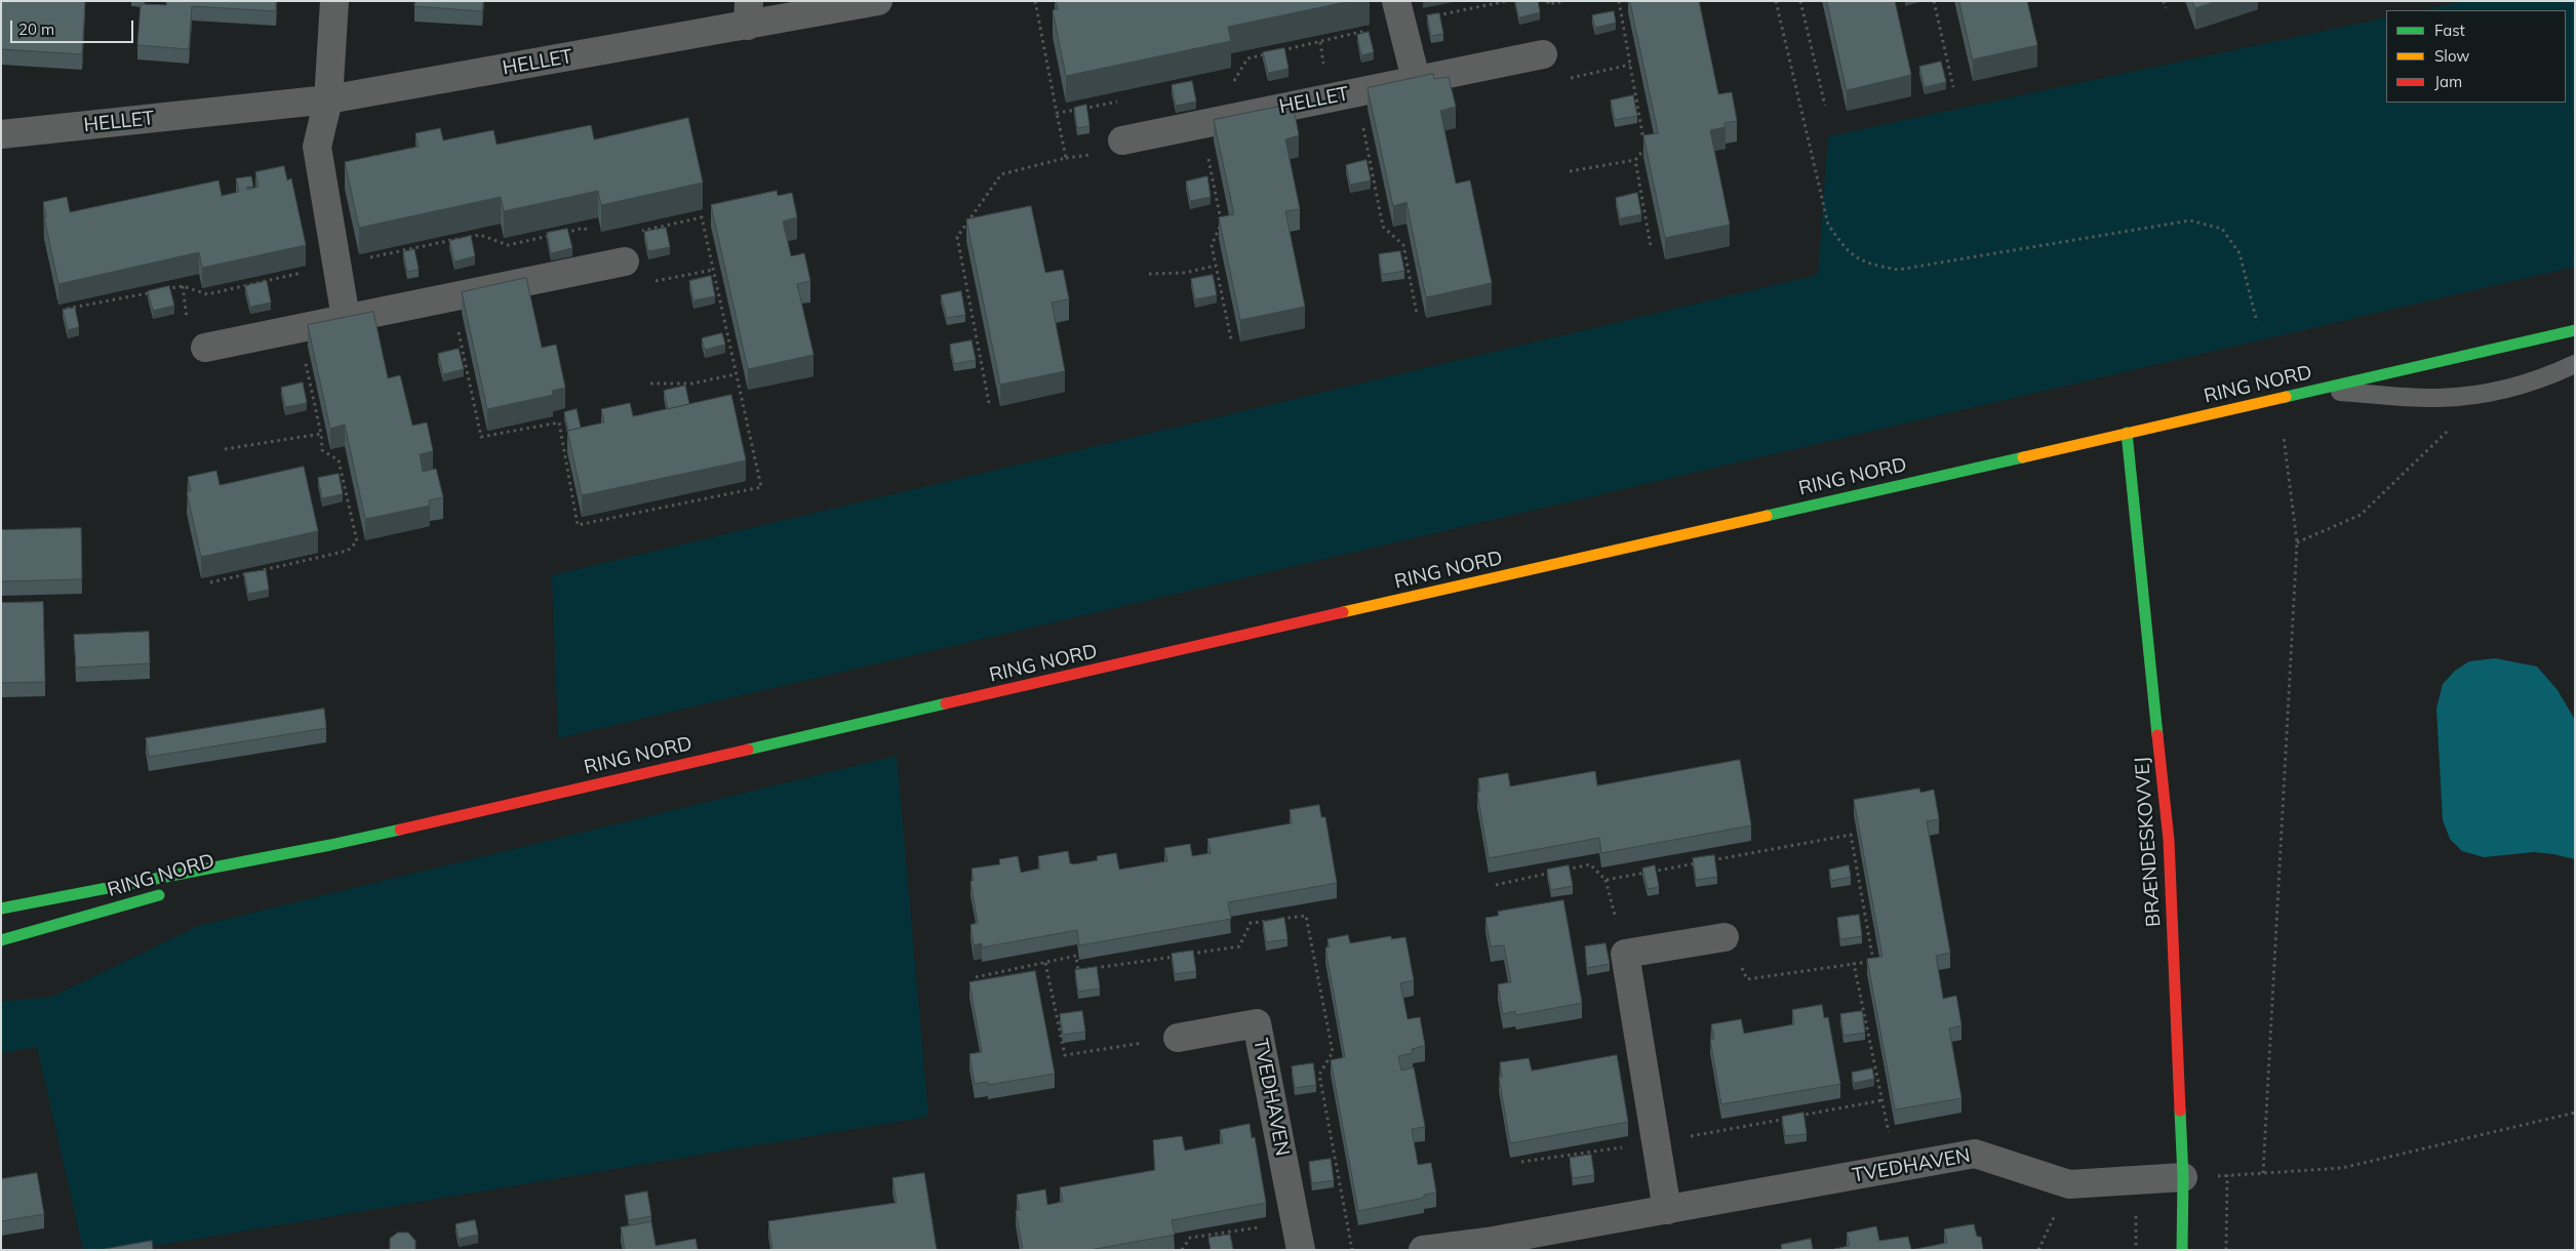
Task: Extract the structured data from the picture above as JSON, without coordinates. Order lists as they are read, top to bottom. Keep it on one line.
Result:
{"streets":{"main road":["RING NORD","BRÆNDESKOVVEJ"],"street":["HELLET","TVEDHAVEN"]},"crossings":[["RING NORD","BRÆNDESKOVVEJ"],["BRÆNDESKOVVEJ","TVEDHAVEN"]],"legend":["Fast","Slow","Jam"],"scale_bar":"20 m"}
